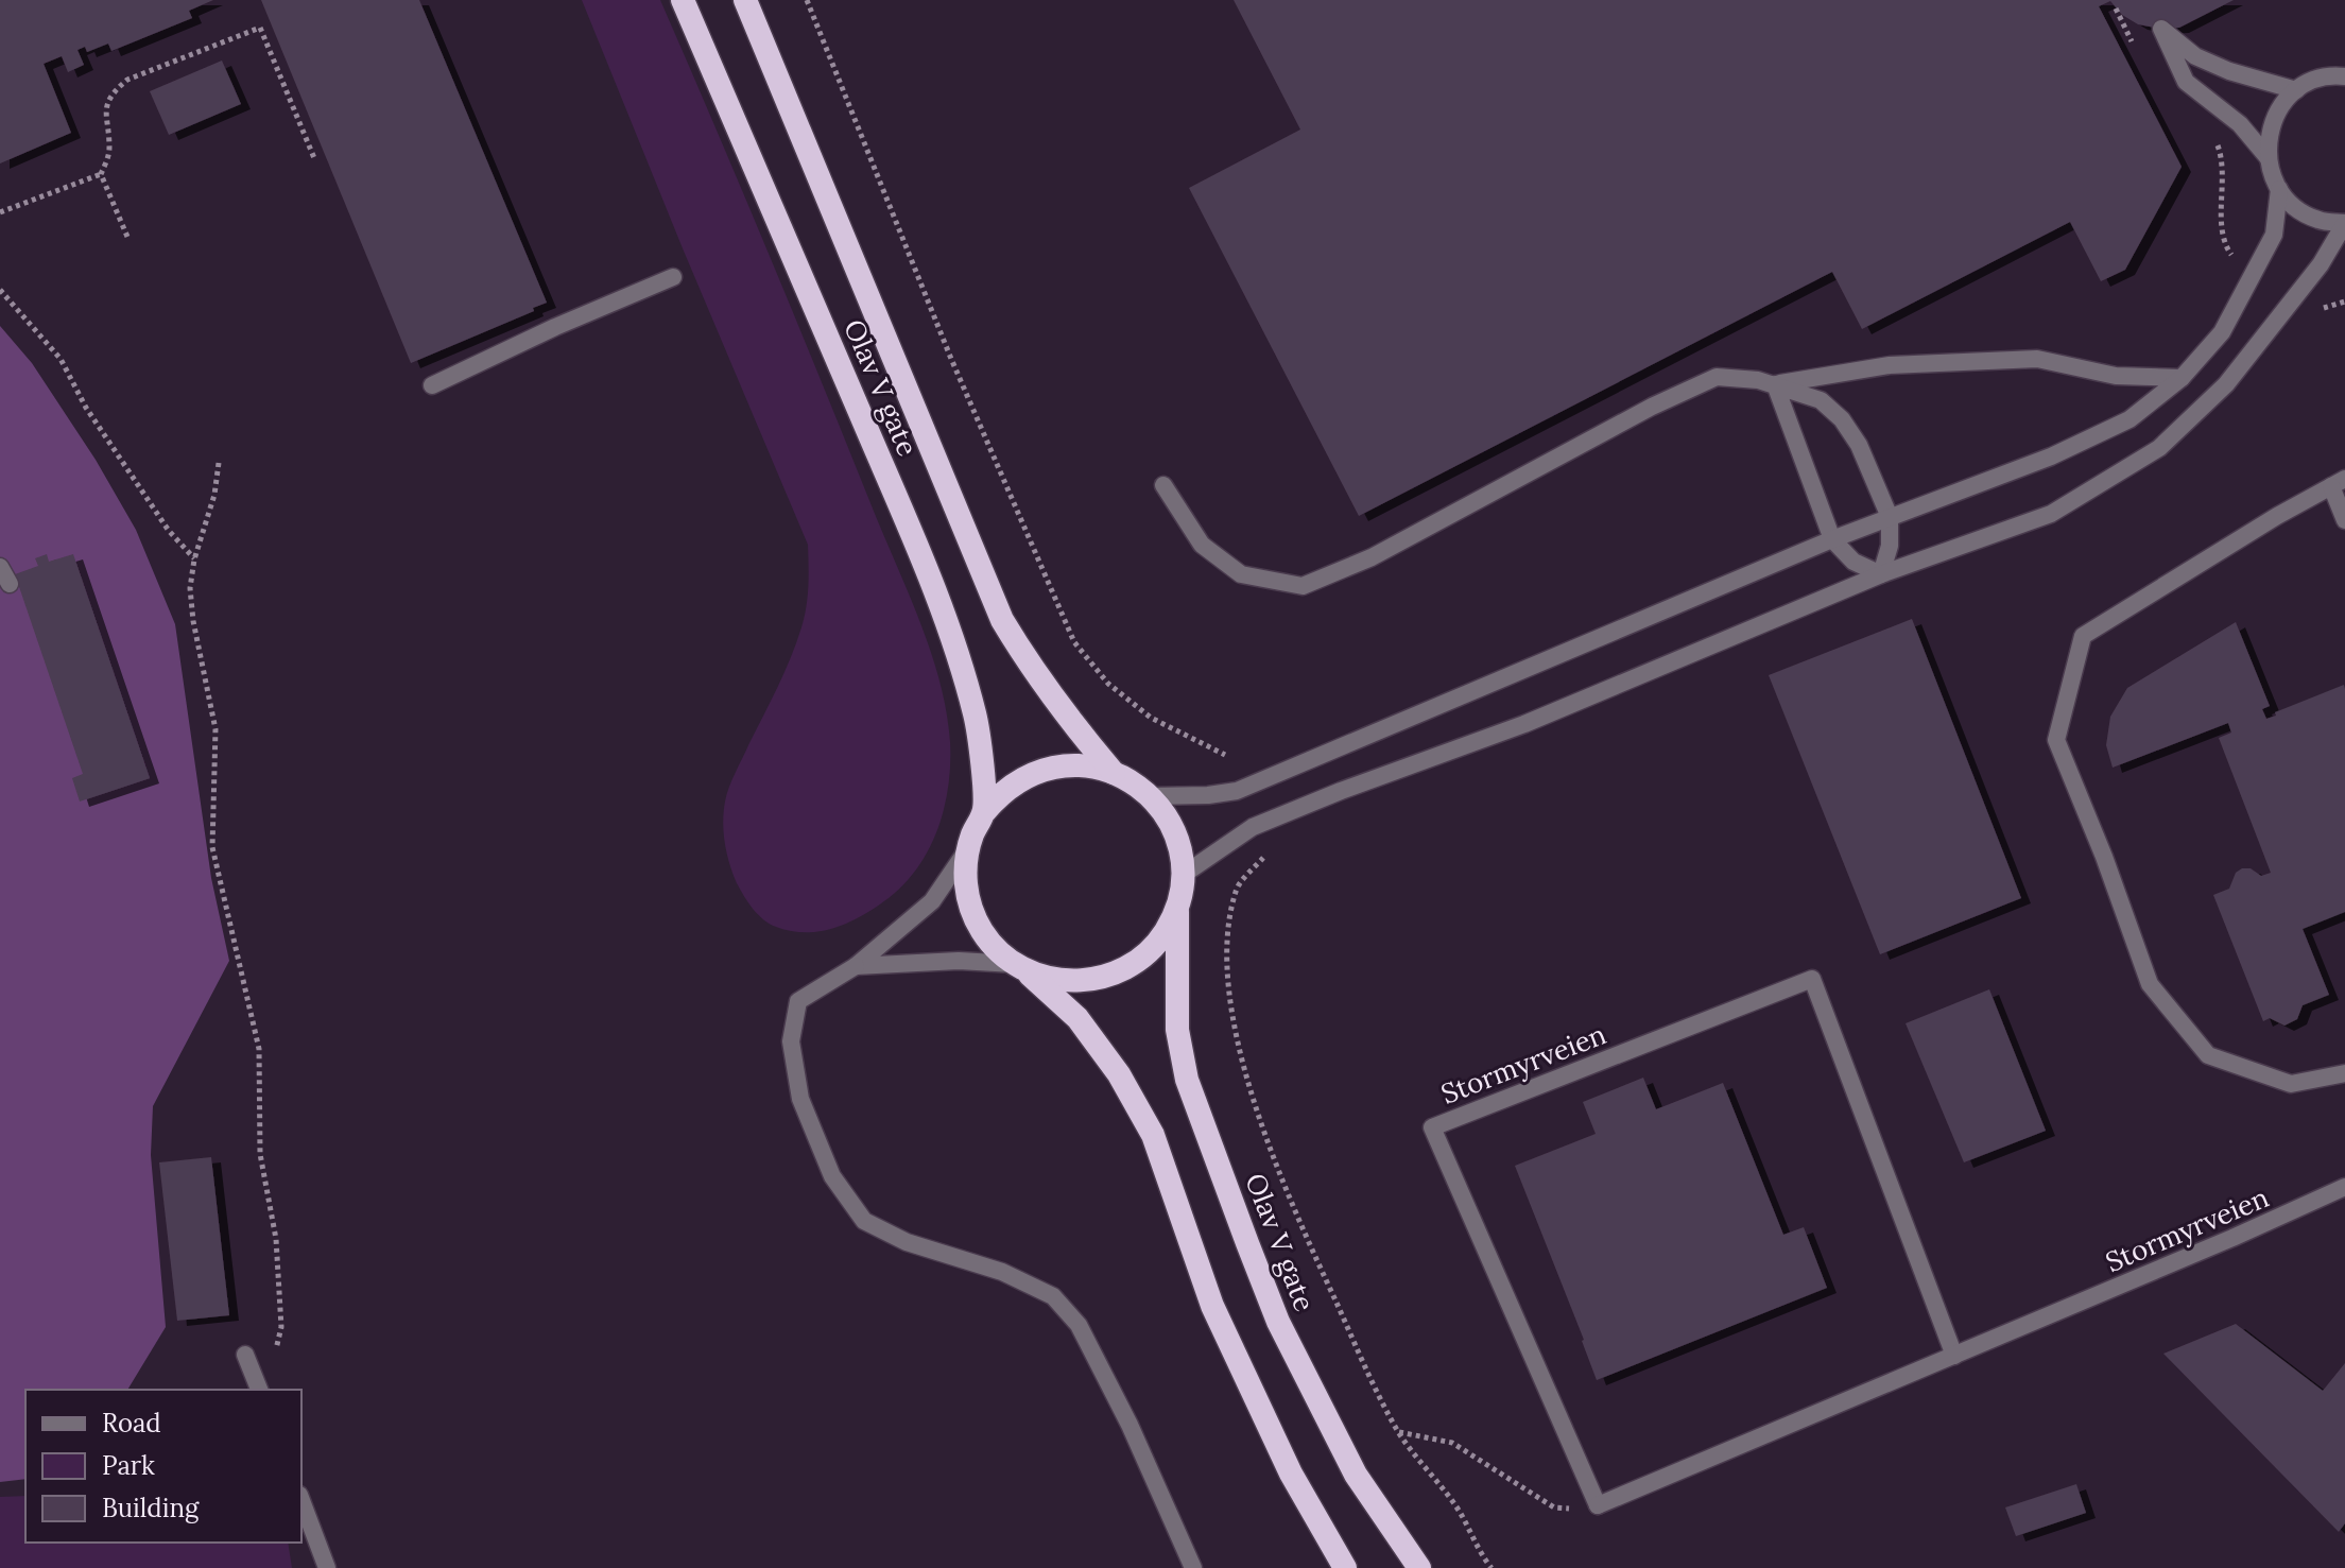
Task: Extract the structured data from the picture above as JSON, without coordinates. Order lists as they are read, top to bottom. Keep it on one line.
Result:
{"streets":{"highway":["Olav V gate"],"street":["Stormyrveien"]},"legend":["Road","Park","Building"]}
